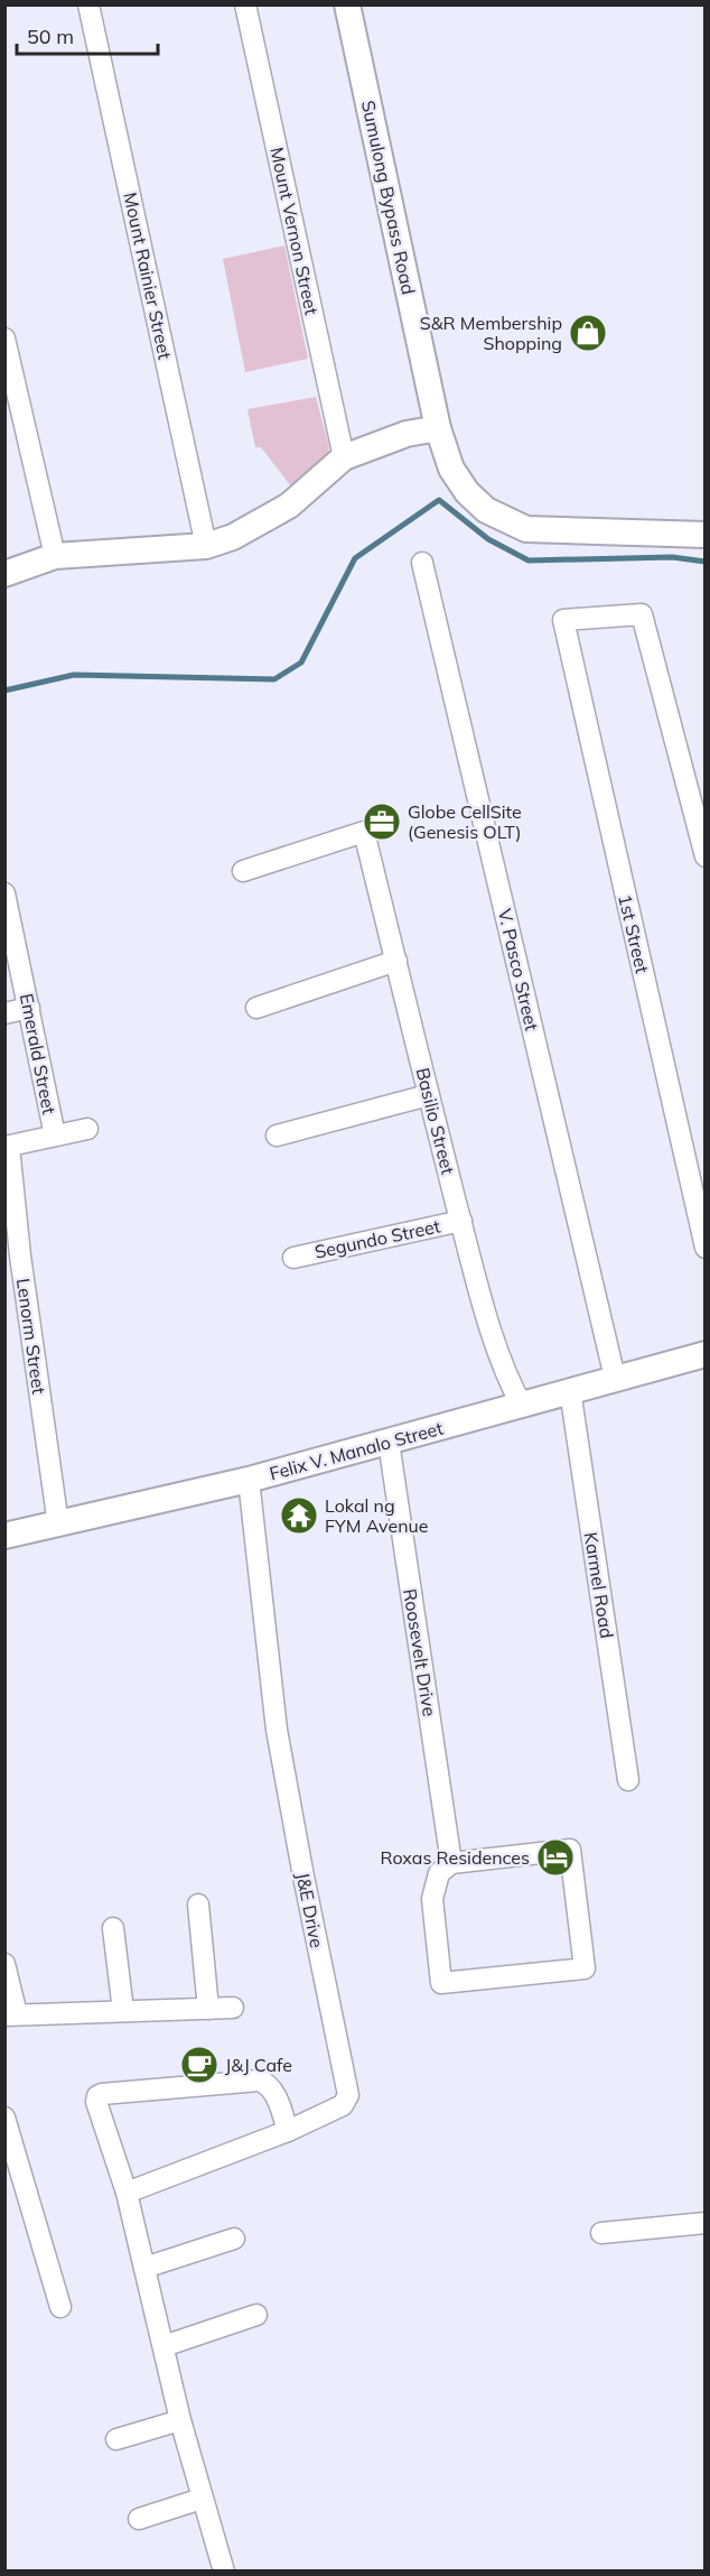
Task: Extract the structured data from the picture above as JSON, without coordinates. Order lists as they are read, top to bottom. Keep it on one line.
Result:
{"streets":{"street":["Sumulong Bypass Road","Mount Vernon Street","Mount Rainier Street","1st Street","V. Pasco Street","Emerald Street","Basilio Street","Segundo Street","Lenorm Street","Felix V. Manalo Street","Karmel Road","Roosevelt Drive","J&E Drive"]},"crossings":[["V. Pasco Street","Felix V. Manalo Street"],["Basilio Street","Segundo Street"],["Basilio Street","Felix V. Manalo Street"],["Lenorm Street","Felix V. Manalo Street"],["Felix V. Manalo Street","Karmel Road"],["Felix V. Manalo Street","Roosevelt Drive"],["Felix V. Manalo Street","J&E Drive"]],"places":{"shop":["S&R Membership Shopping"],"office":["Globe CellSite (Genesis OLT)"],"temple":["Lokal ng FYM Avenue"],"hotel":["Roxas Residences"],"cafe":["J&J Cafe"]},"scale_bar":"50 m"}
